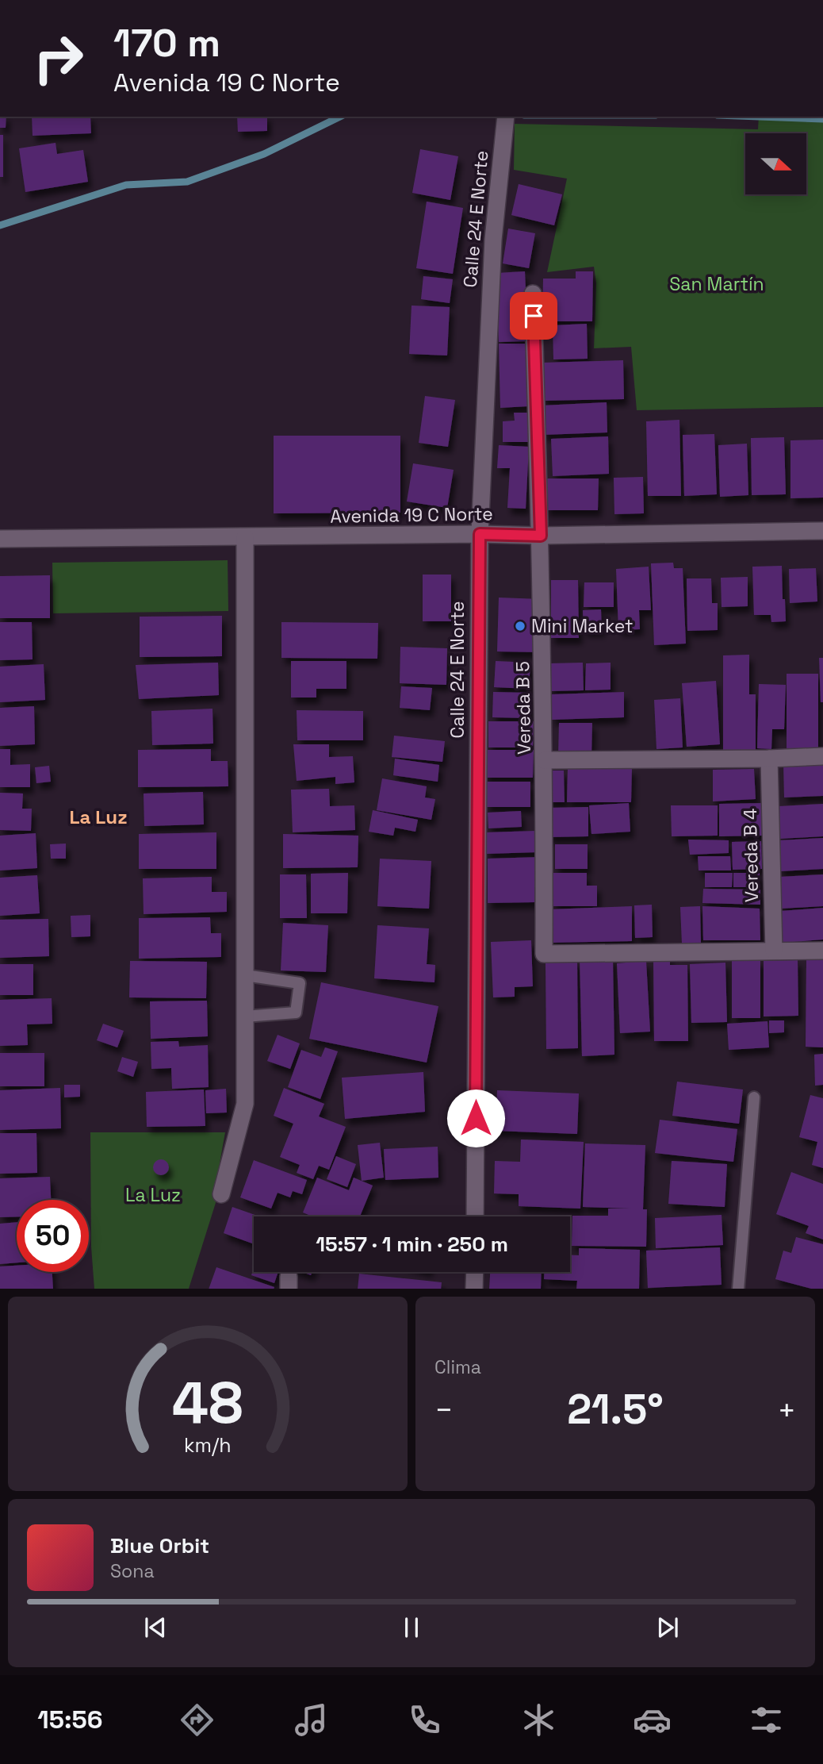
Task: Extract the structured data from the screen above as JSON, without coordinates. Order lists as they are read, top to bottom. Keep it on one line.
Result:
{"streets":{"street":["Calle 24 E Norte","Avenida 19 C Norte","Vereda B 5","Vereda B 4"]},"crossings":[["Calle 24 E Norte","Avenida 19 C Norte"],["Avenida 19 C Norte","Vereda B 5"],["Vereda B 5","Vereda B 4"]],"districts":["La Luz"],"parks":["San Martín","La Luz"],"places":["Mini Market"],"north":"right","page":{"turn":["170 m","Avenida 19 C Norte"],"limit":"50","trip":"15:57 · 1 min · 250 m","tile":"Clima","heat":["−","21.5°","+"],"song":["Blue Orbit","Sona"],"tabs":"15:56","gauge":["48","km/h"]}}
